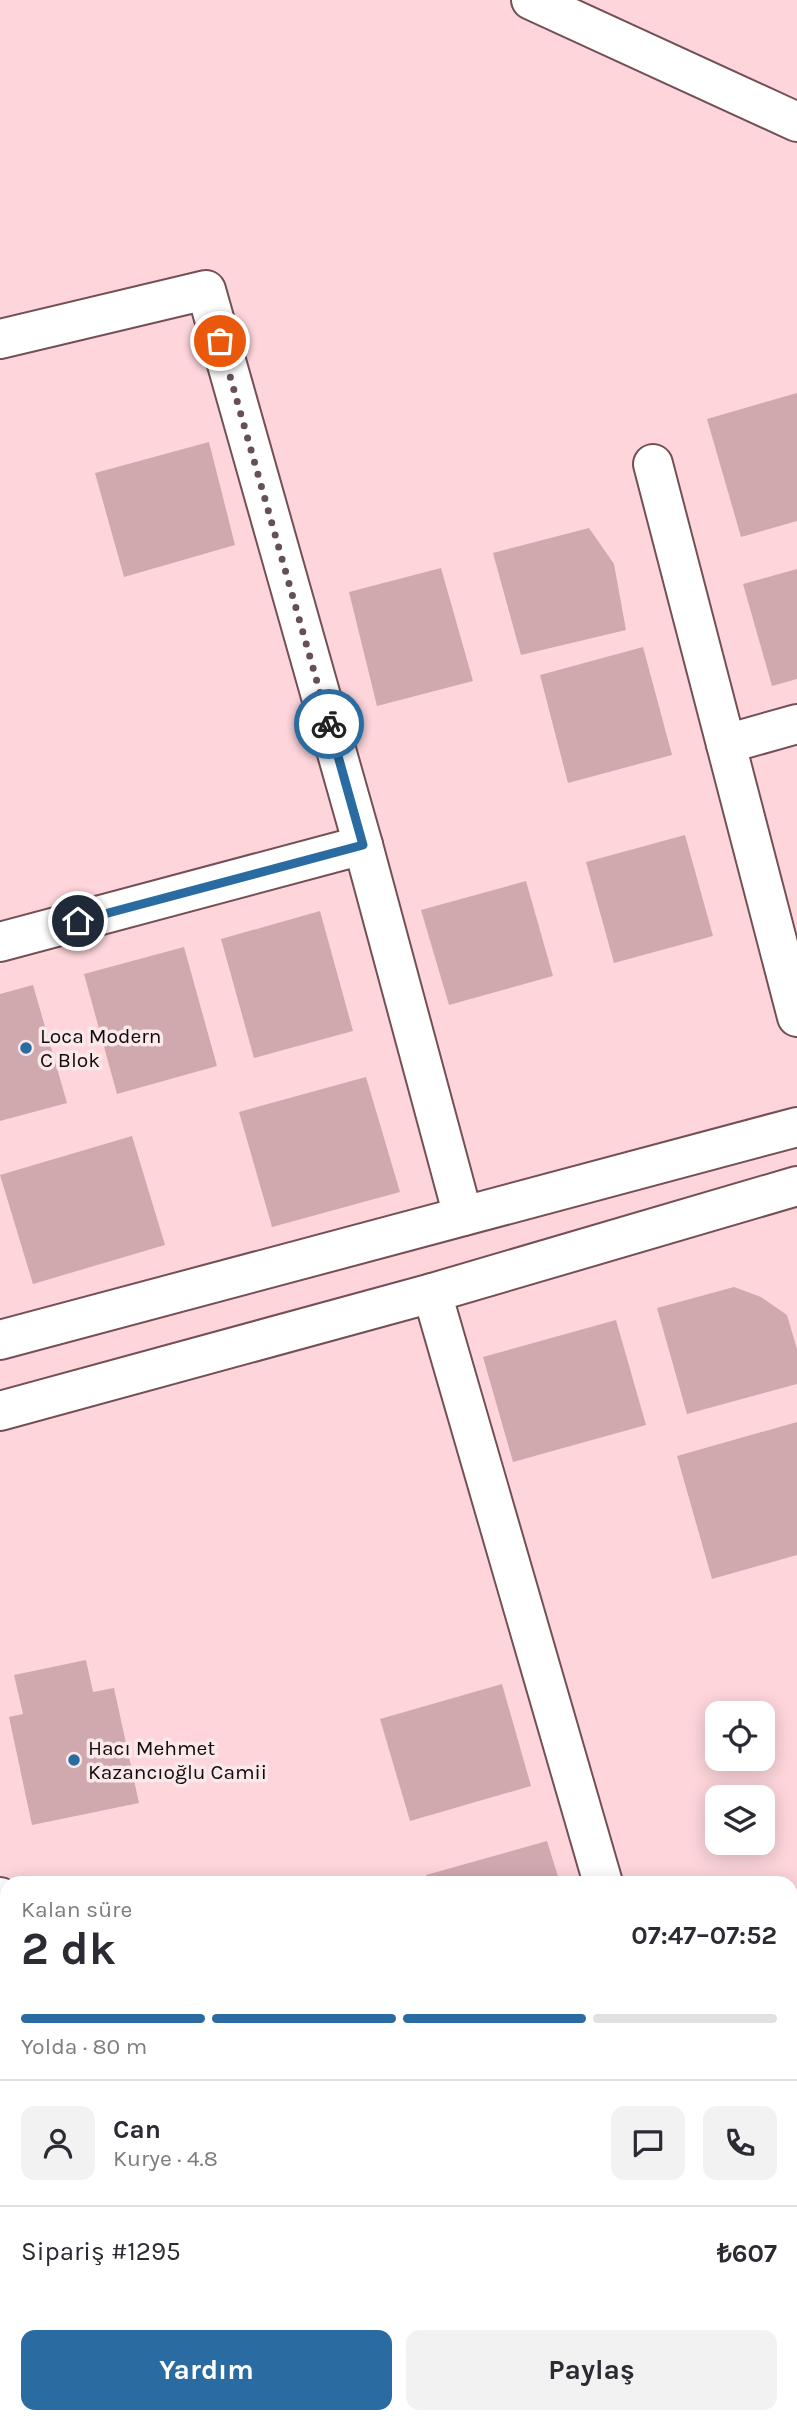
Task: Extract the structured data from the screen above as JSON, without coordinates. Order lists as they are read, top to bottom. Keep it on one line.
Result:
{"places":["Loca Modern C Blok","Hacı Mehmet Kazancıoğlu Camii"],"page":{"heading":["2 dk","Kalan süre","07:47–07:52"],"panel":["Can","Kurye · 4.8","Sipariş #1295","₺607"],"bar":"Yolda · 80 m","buttons":["Yardım","Paylaş"]}}
